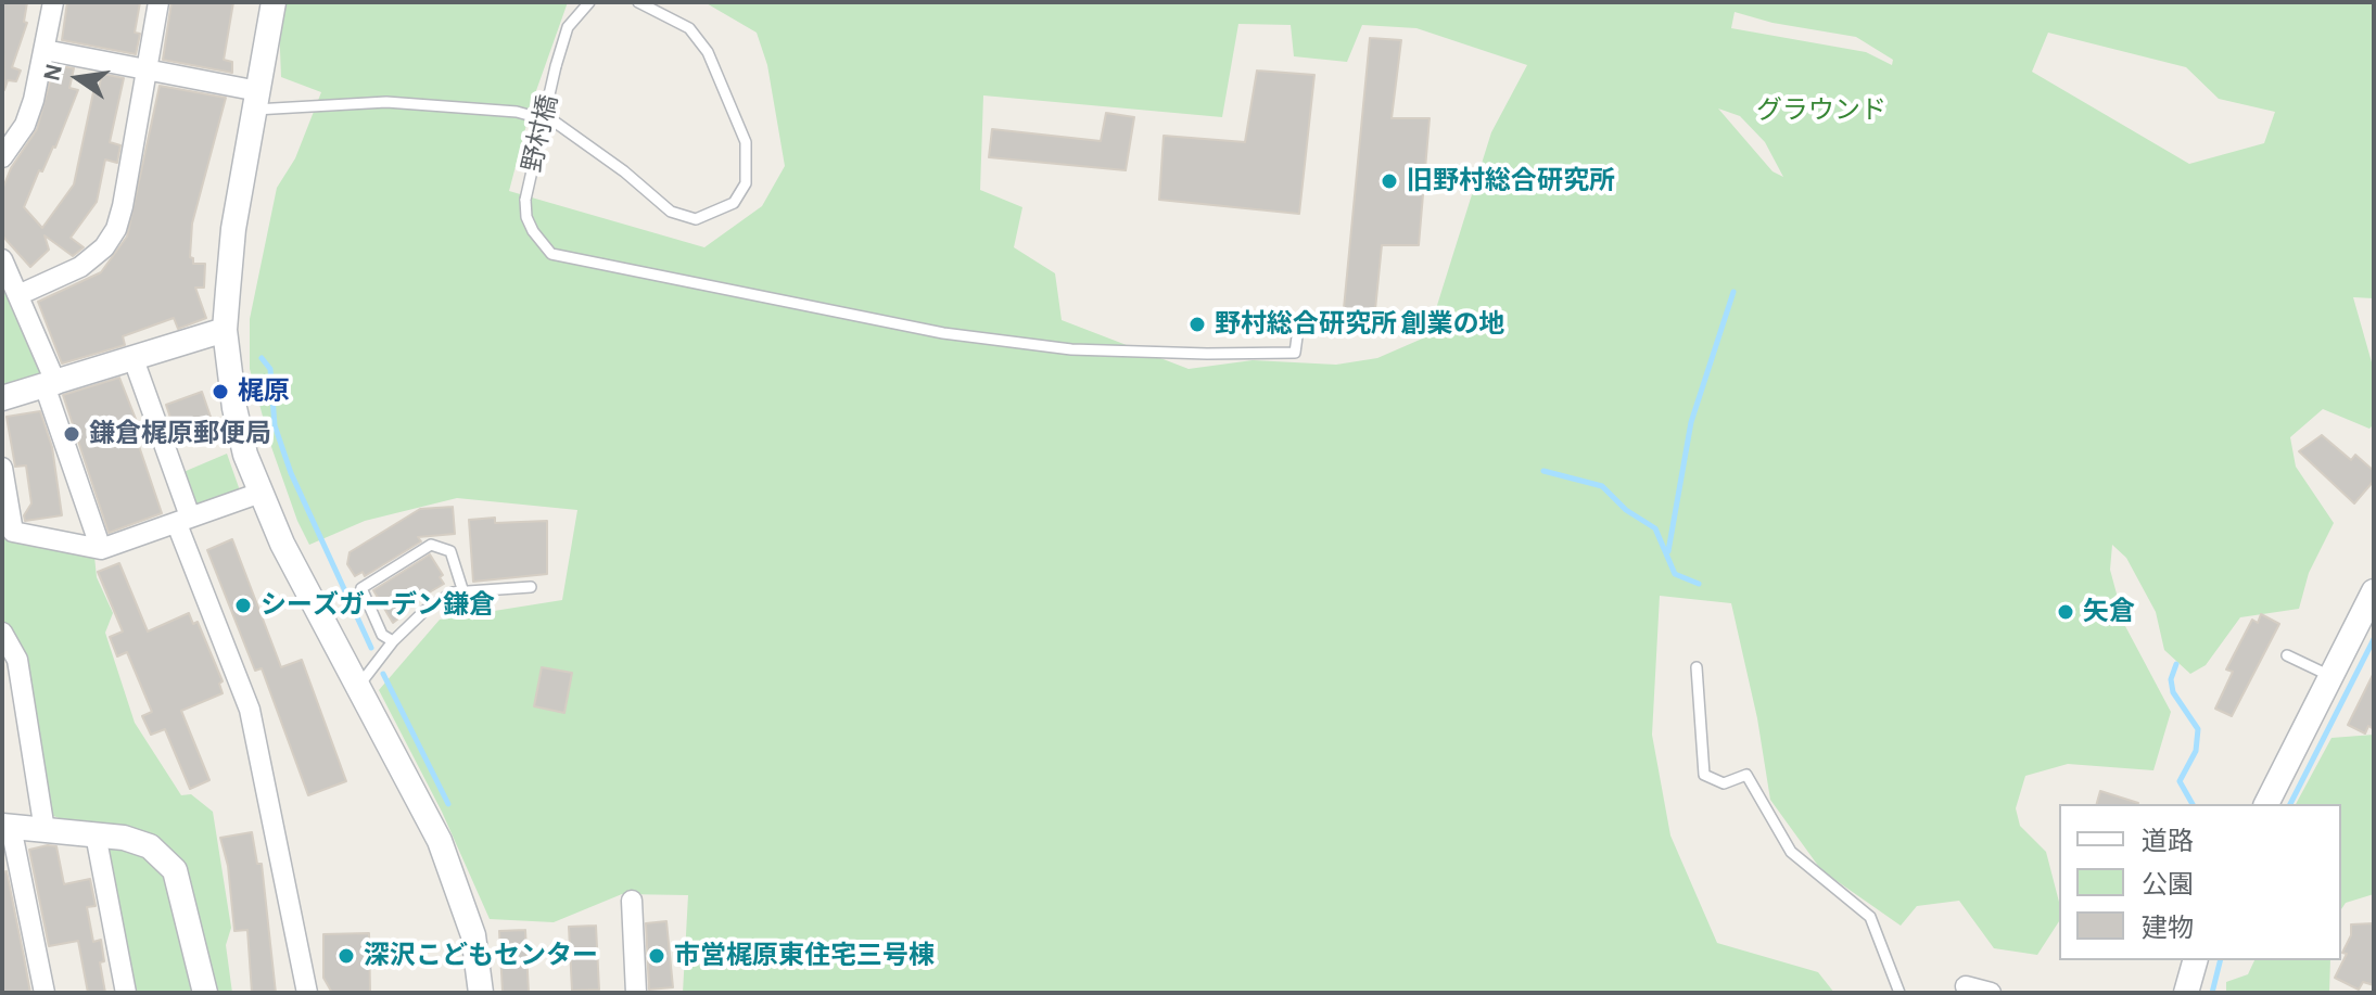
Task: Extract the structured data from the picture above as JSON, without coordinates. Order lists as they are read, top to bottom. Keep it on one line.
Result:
{"streets":{"lane":["野村橋"]},"parks":["グラウンド"],"places":["旧野村総合研究所","野村総合研究所 創業の地","梶原","鎌倉梶原郵便局","シーズガーデン鎌倉","矢倉","深沢こどもセンター","市営梶原東住宅三号棟"],"legend":["道路","公園","建物"],"north":"left"}
